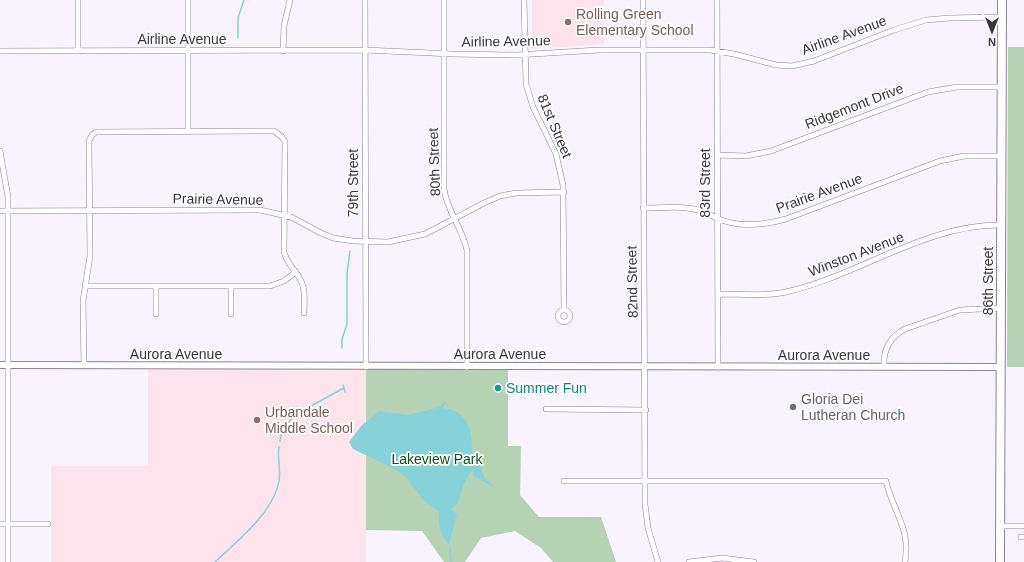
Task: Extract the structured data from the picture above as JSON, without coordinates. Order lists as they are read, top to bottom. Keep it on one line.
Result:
{"streets":{"main road":["86th Street"],"street":["Airline Avenue","Ridgemont Drive","81st Street","80th Street","79th Street","83rd Street","Prairie Avenue","Winston Avenue","82nd Street","Aurora Avenue"]},"crossings":[["Airline Avenue","81st Street"],["Airline Avenue","80th Street"],["Airline Avenue","79th Street"],["Airline Avenue","83rd Street"],["Airline Avenue","86th Street"],["Airline Avenue","82nd Street"],["Ridgemont Drive","83rd Street"],["Ridgemont Drive","86th Street"],["81st Street","Prairie Avenue"],["80th Street","Prairie Avenue"],["80th Street","Aurora Avenue"],["79th Street","Prairie Avenue"],["79th Street","Aurora Avenue"],["83rd Street","Prairie Avenue"],["83rd Street","Winston Avenue"],["83rd Street","Aurora Avenue"],["Prairie Avenue","86th Street"],["Prairie Avenue","82nd Street"],["Winston Avenue","86th Street"],["86th Street","Aurora Avenue"],["82nd Street","Aurora Avenue"]],"parks":["Lakeview Park"],"places":["Rolling Green Elementary School","Summer Fun","Gloria Dei Lutheran Church","Urbandale Middle School"],"north":"bottom"}
